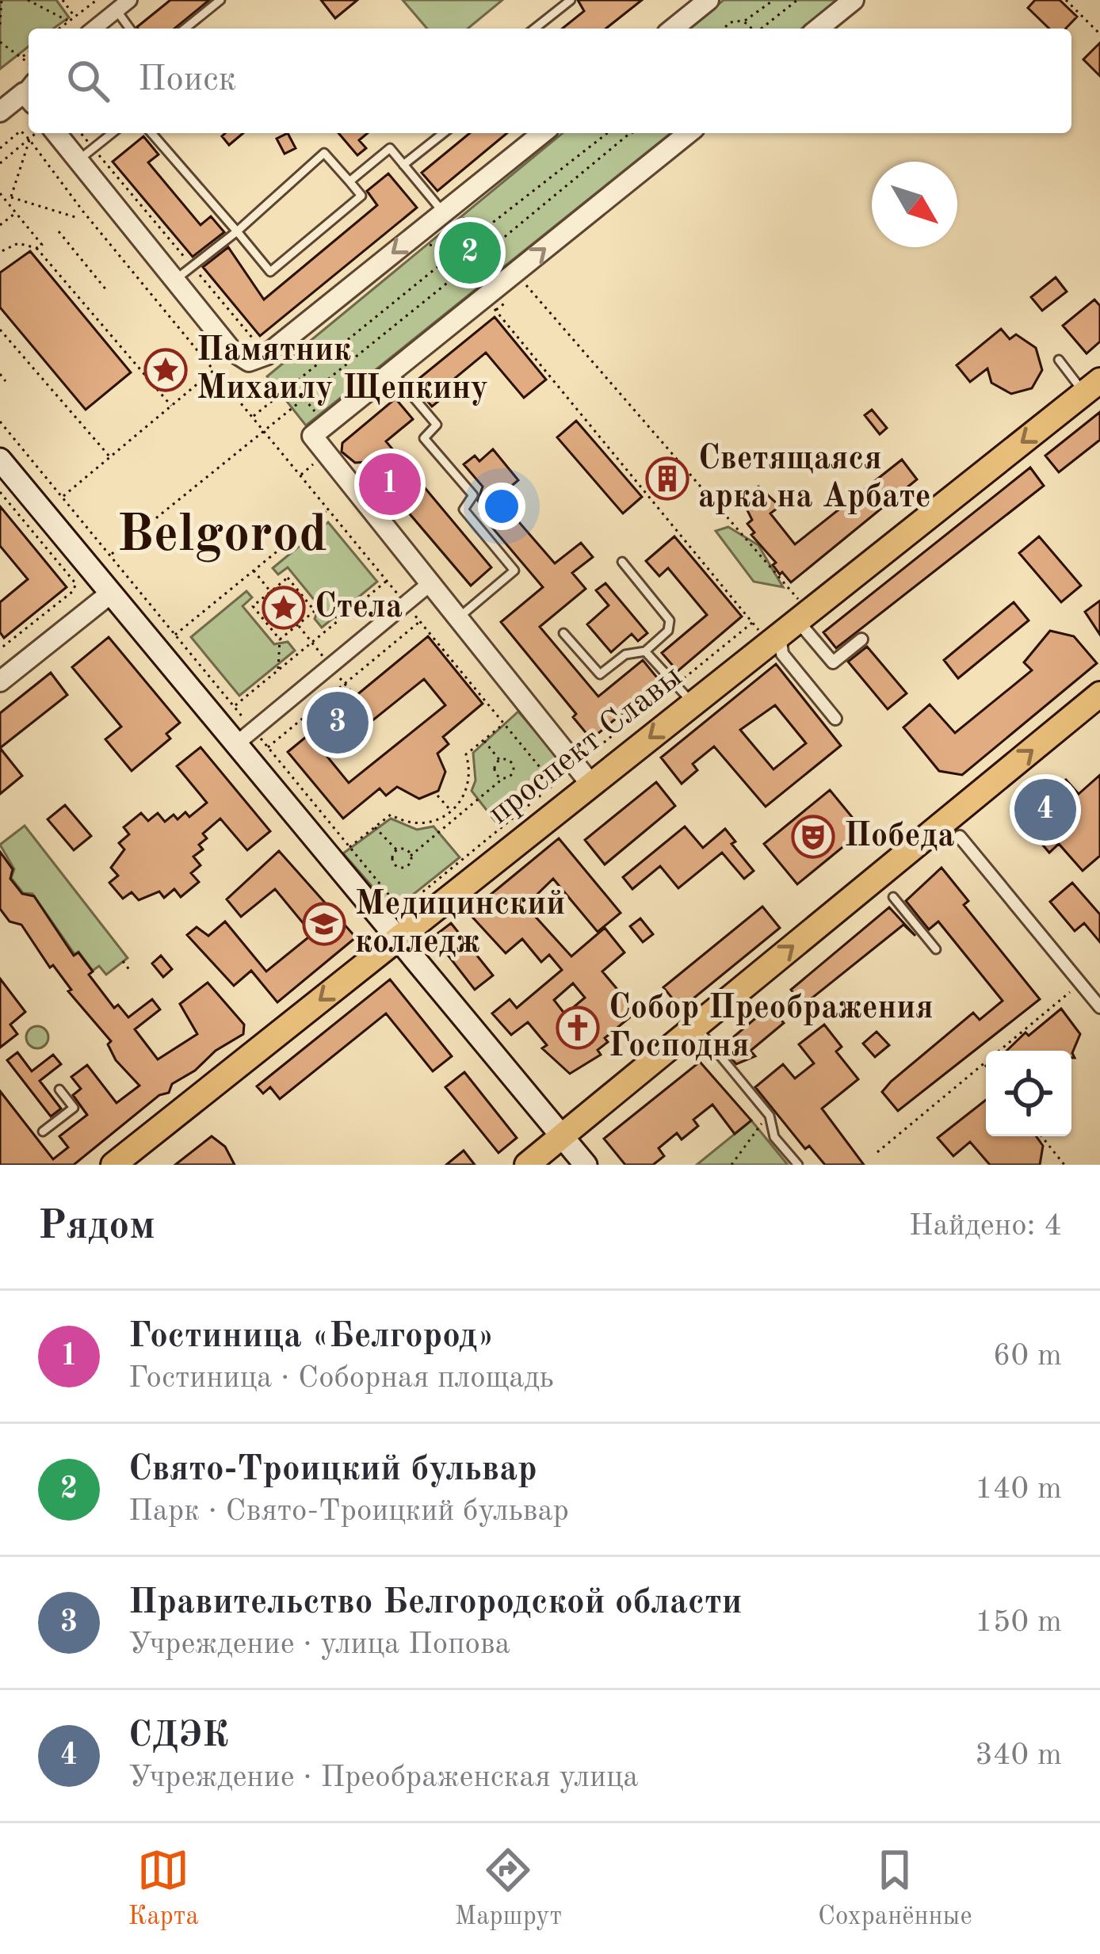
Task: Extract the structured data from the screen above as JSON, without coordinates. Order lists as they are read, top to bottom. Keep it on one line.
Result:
{"streets":{"main road":["проспект Славы"]},"one_way":["проспект Славы"],"districts":["Belgorod"],"places":{"place":["Памятник Михаилу Щепкину","Стела"],"building":["Светящаяся арка на Арбате"],"theatre":["Победа"],"school or university":["Медицинский колледж"],"church":["Собор Преображения Господня"]},"north":"bottom right","page":{"search":"Поиск","pins":["2","1","3","4"],"heading":["Рядом","Найдено: 4"],"list":[{"mark":"1","name":"Гостиница «Белгород»","note":"Гостиница · Соборная площадь","value":"60 m"},{"mark":"2","name":"Свято-Троицкий бульвар","note":"Парк · Свято-Троицкий бульвар","value":"140 m"},{"mark":"3","name":"Правительство Белгородской области","note":"Учреждение · улица Попова","value":"150 m"},{"mark":"4","name":"СДЭК","note":"Учреждение · Преображенская улица","value":"340 m"}],"nav":["Карта","Маршрут","Сохранённые"]}}
